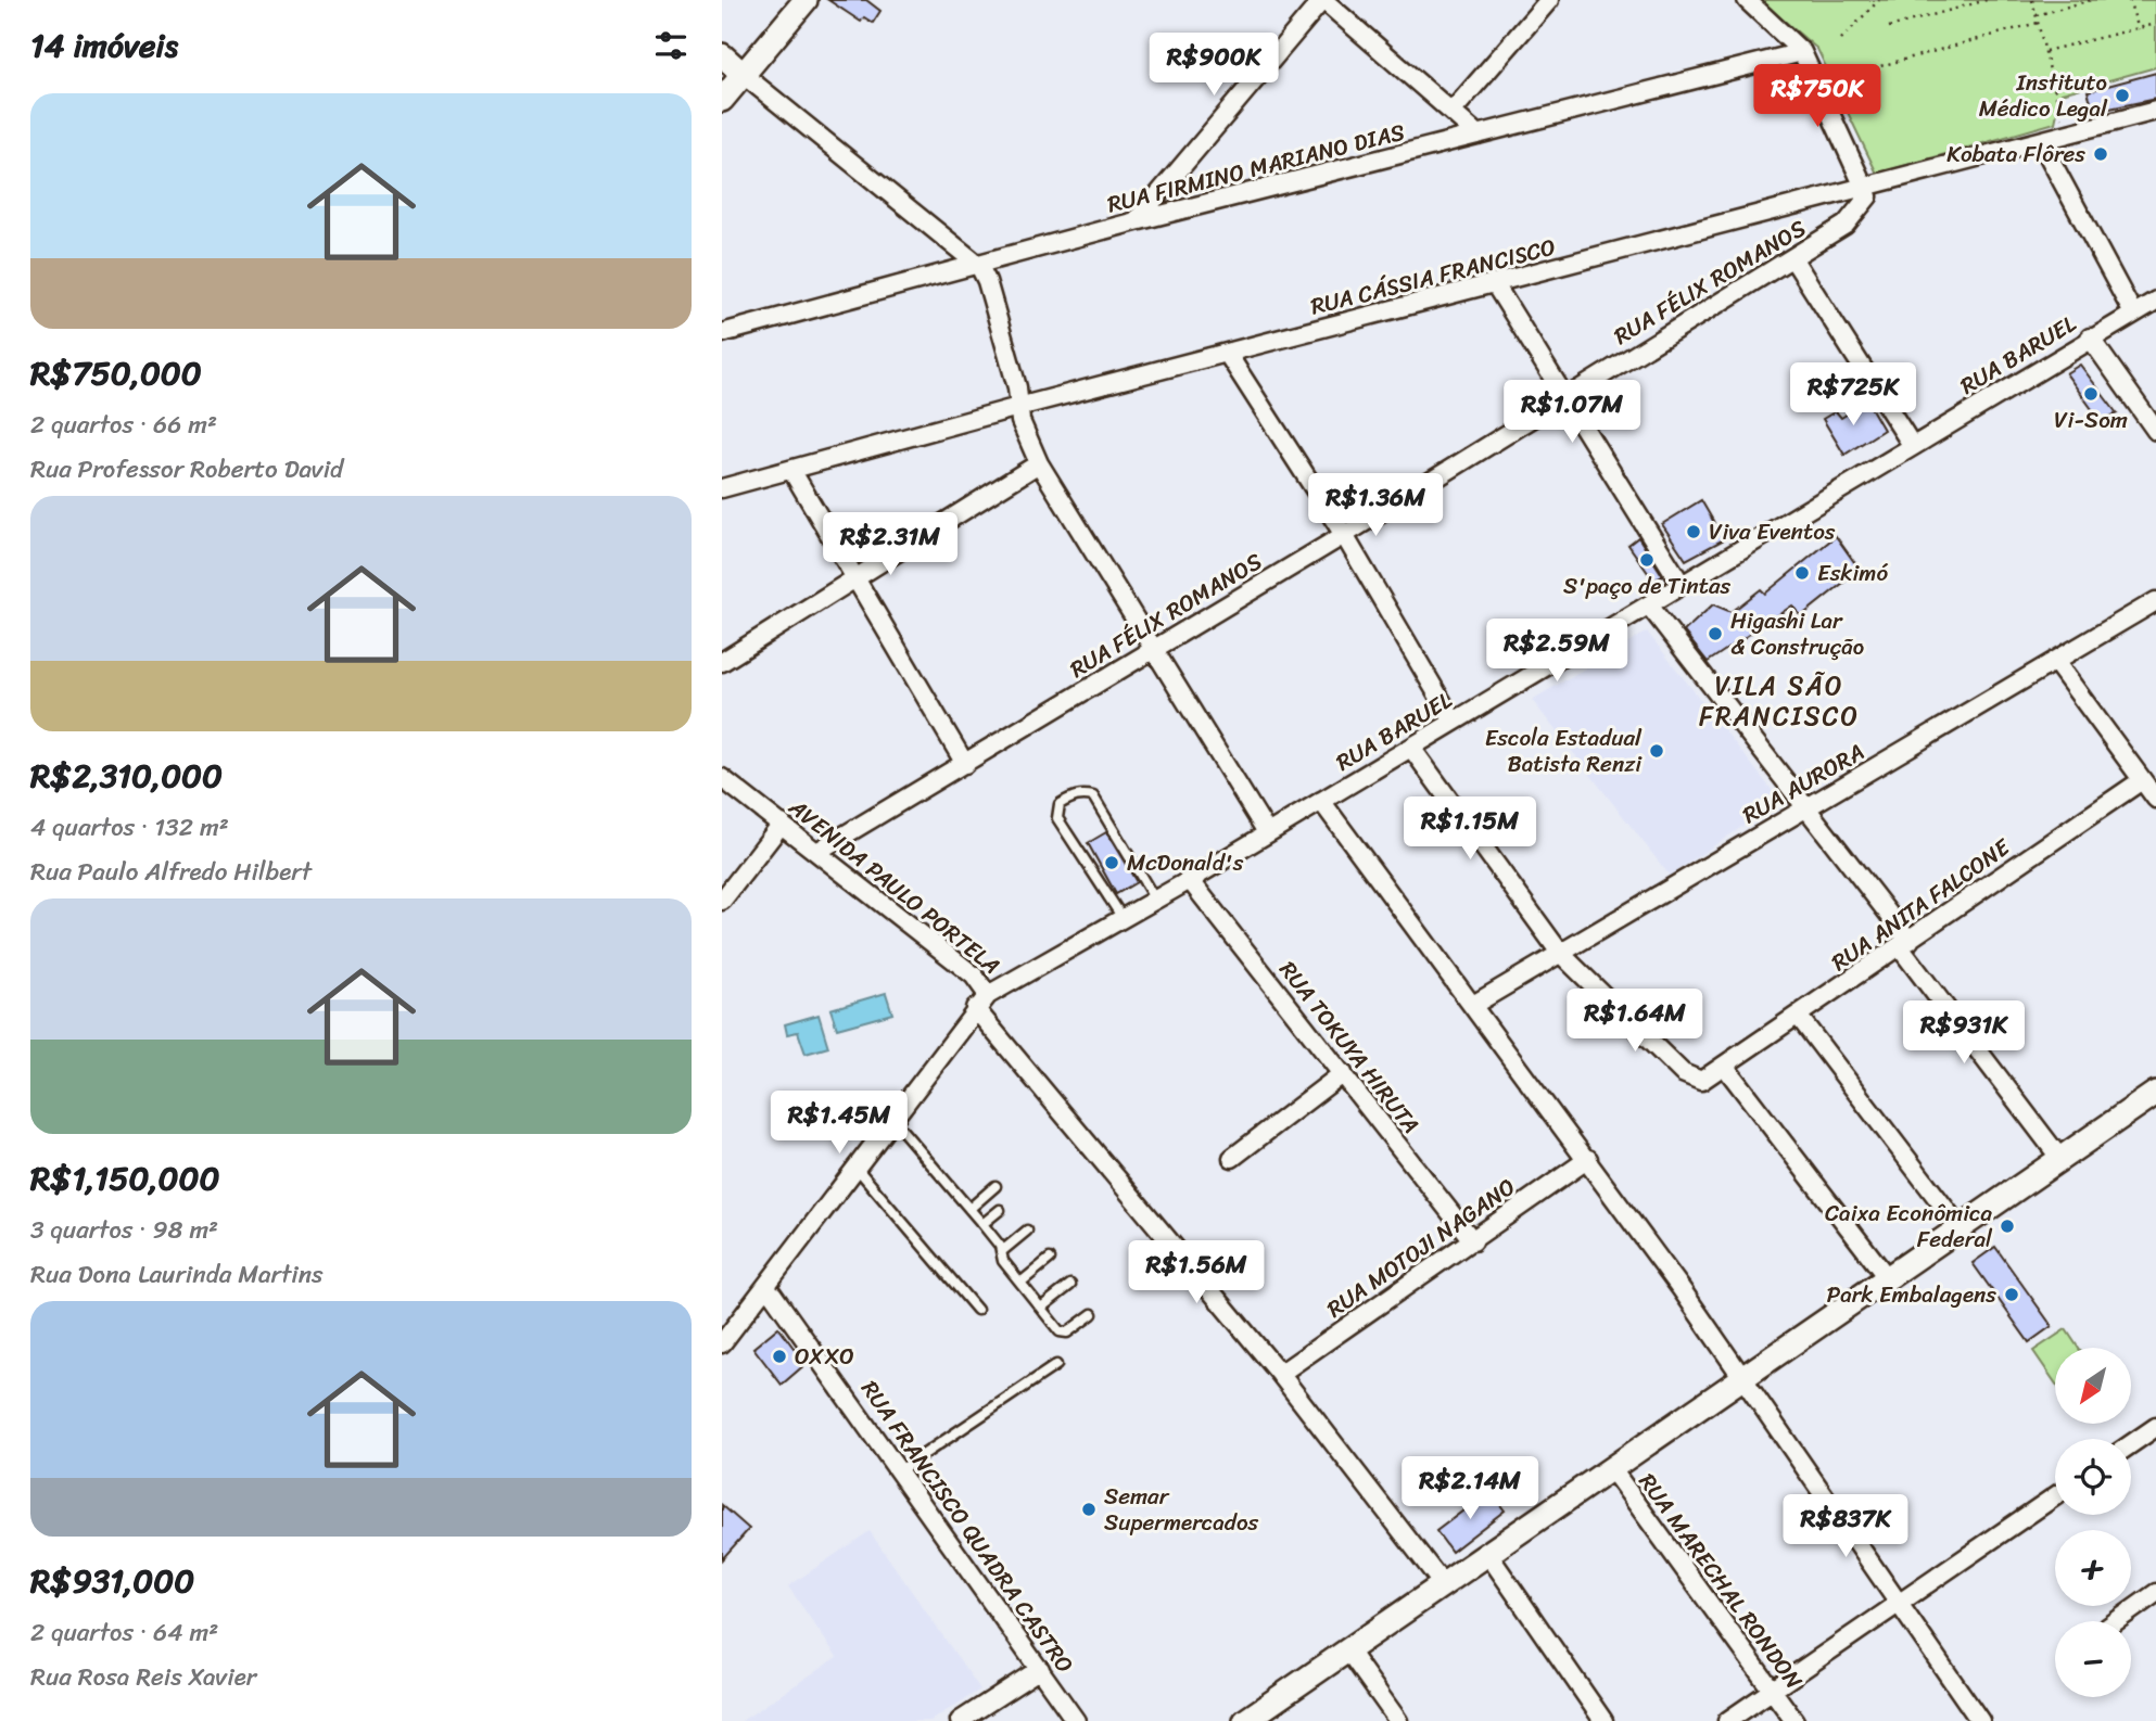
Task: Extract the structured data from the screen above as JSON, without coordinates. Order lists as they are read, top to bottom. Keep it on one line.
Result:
{"streets":{"street":["RUA FIRMINO MARIANO DIAS","RUA CÁSSIA FRANCISCO","RUA FÉLIX ROMANOS","RUA BARUEL","RUA AURORA","AVENIDA PAULO PORTELA","RUA ANITA FALCONE","RUA TOKUYA HIRUTA","RUA MOTOJI NAGANO","RUA FRANCISCO QUADRA CASTRO","RUA MARECHAL RONDON"]},"crossings":[["RUA CÁSSIA FRANCISCO","RUA FÉLIX ROMANOS"],["RUA FÉLIX ROMANOS","AVENIDA PAULO PORTELA"],["RUA BARUEL","AVENIDA PAULO PORTELA"],["RUA BARUEL","RUA TOKUYA HIRUTA"],["RUA AURORA","RUA ANITA FALCONE"],["RUA TOKUYA HIRUTA","RUA MOTOJI NAGANO"]],"districts":["VILA SÃO FRANCISCO"],"places":["Instituto Médico Legal","Kobata Flôres","Vi-Som","Viva Eventos","S'paço de Tintas","Eskimó","Higashi Lar & Construção","Escola Estadual Batista Renzi","McDonald's","Caixa Econômica Federal","Park Embalagens","OXXO","Semar Supermercados"],"north":"bottom left","page":{"heading":"14 imóveis","price":["R$900K","R$750K","R$725K","R$1.07M","R$1.36M","R$2.31M","R$2.59M","R$1.15M","R$1.64M","R$931K","R$1.45M","R$1.56M","R$2.14M","R$837K"],"list":[{"name":"R$750,000","note":"2 quartos · 66 m² · Rua Professor Roberto David"},{"name":"R$2,310,000","note":"4 quartos · 132 m² · Rua Paulo Alfredo Hilbert"},{"name":"R$1,150,000","note":"3 quartos · 98 m² · Rua Dona Laurinda Martins"},{"name":"R$931,000","note":"2 quartos · 64 m² · Rua Rosa Reis Xavier"}],"map_buttons":["+","−"]}}
